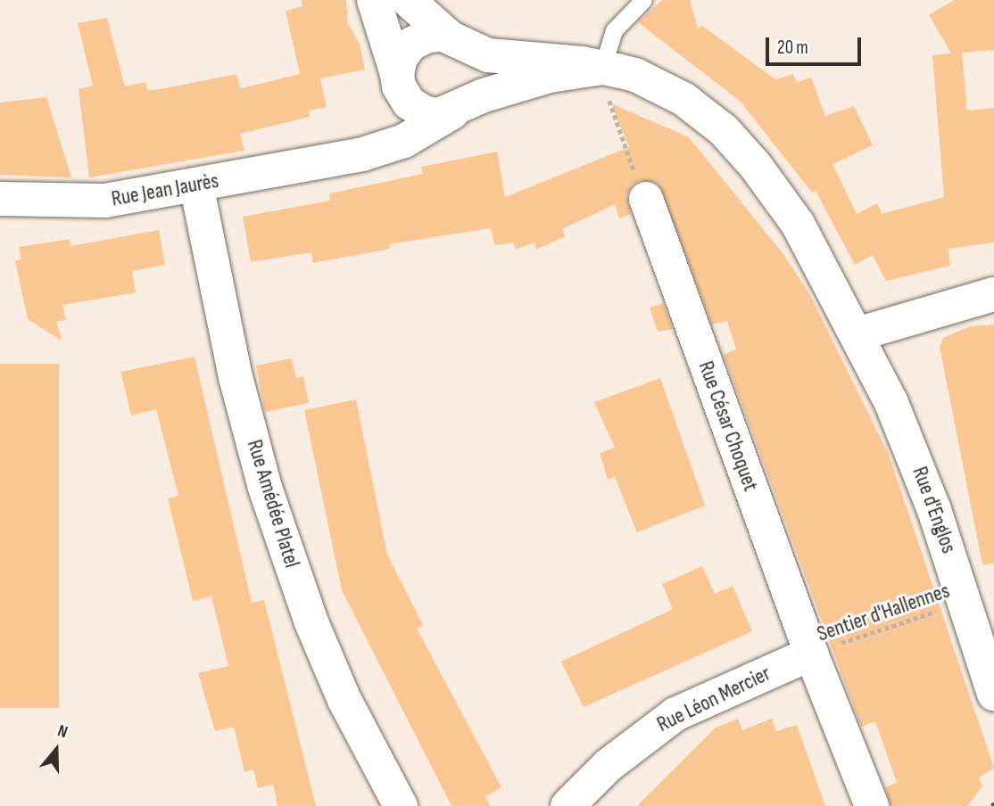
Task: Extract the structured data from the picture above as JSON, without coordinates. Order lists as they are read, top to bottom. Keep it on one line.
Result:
{"streets":{"street":["Rue Jean Jaurès","Rue César Choquet","Rue Amédée Platel","Rue d'Englos","Rue Léon Mercier"],"path":["Sentier d'Hallennes"]},"crossings":[["Rue Jean Jaurès","Rue Amédée Platel"],["Rue César Choquet","Sentier d'Hallennes"],["Rue César Choquet","Rue Léon Mercier"],["Rue d'Englos","Sentier d'Hallennes"],["Sentier d'Hallennes","Rue Léon Mercier"]],"scale_bar":"20 m","north":"top"}
